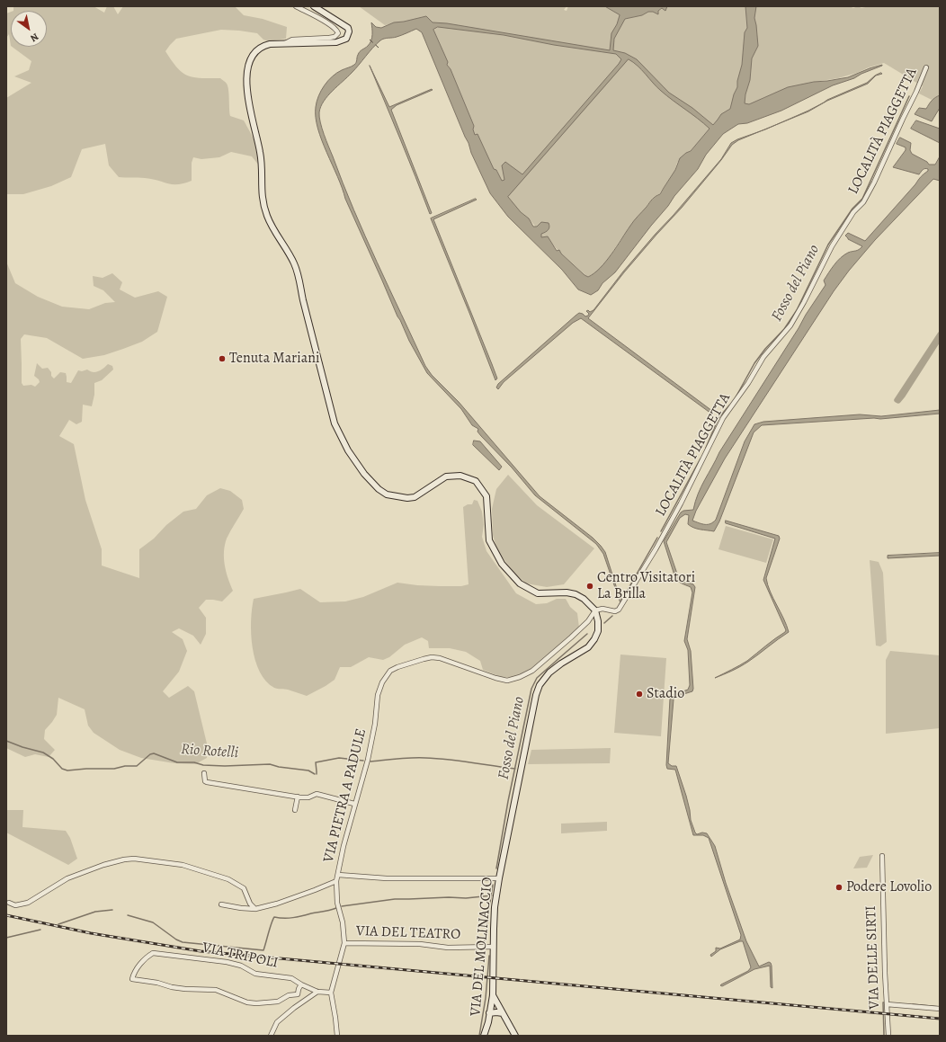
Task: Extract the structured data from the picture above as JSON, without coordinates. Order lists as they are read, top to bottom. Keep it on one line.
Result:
{"streets":{"street":["LOCALITÀ PIAGGETTA","VIA PIETRA A PADULE","VIA DEL TEATRO","VIA DEL MOLINACCIO","VIA TRIPOLI","VIA DELLE SIRTI"]},"crossings":[["LOCALITÀ PIAGGETTA","VIA PIETRA A PADULE"],["LOCALITÀ PIAGGETTA","VIA DEL MOLINACCIO"],["VIA PIETRA A PADULE","VIA DEL TEATRO"],["VIA PIETRA A PADULE","VIA DEL MOLINACCIO"],["VIA PIETRA A PADULE","VIA TRIPOLI"],["VIA DEL TEATRO","VIA DEL MOLINACCIO"]],"water":["Fosso del Piano","Rio Rotelli"],"places":["Tenuta Mariani","Centro Visitatori La Brilla","Stadio","Podere Lovolio"],"north":"bottom right"}
